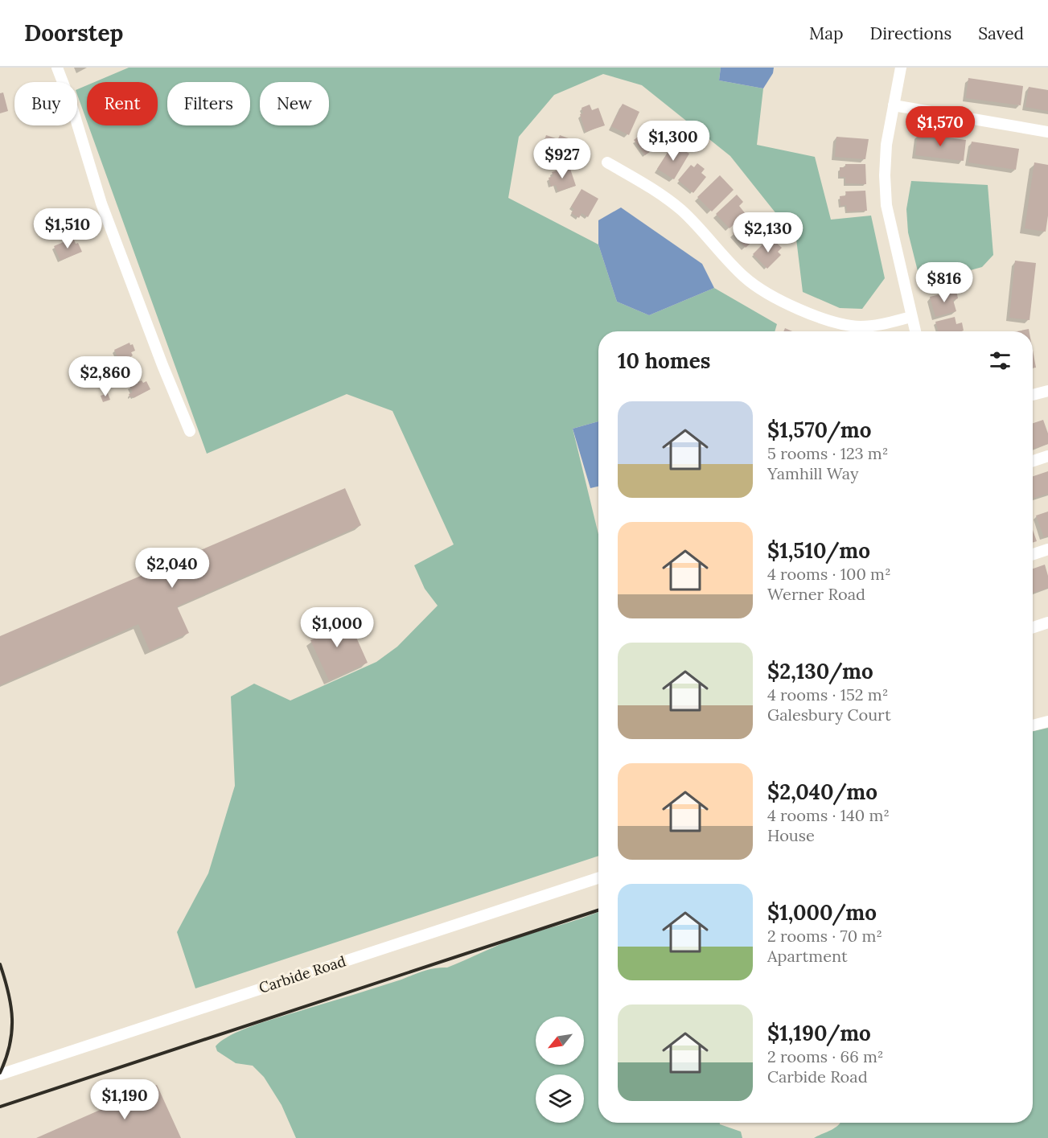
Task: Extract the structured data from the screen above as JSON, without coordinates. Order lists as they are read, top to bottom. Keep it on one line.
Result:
{"streets":{"street":["Carbide Road"]},"north":"bottom left","page":{"header":"Doorstep","nav":["Map","Directions","Saved"],"chip":["Buy","Rent","Filters","New"],"price":["$1,570","$1,300","$927","$1,510","$2,130","$816","$2,860","$2,040","$1,000","$1,190"],"heading":"10 homes","list":[{"name":"$1,570/mo","note":"5 rooms · 123 m² · Yamhill Way"},{"name":"$1,510/mo","note":"4 rooms · 100 m² · Werner Road"},{"name":"$2,130/mo","note":"4 rooms · 152 m² · Galesbury Court"},{"name":"$2,040/mo","note":"4 rooms · 140 m² · House"},{"name":"$1,000/mo","note":"2 rooms · 70 m² · Apartment"},{"name":"$1,190/mo","note":"2 rooms · 66 m² · Carbide Road"}]}}
